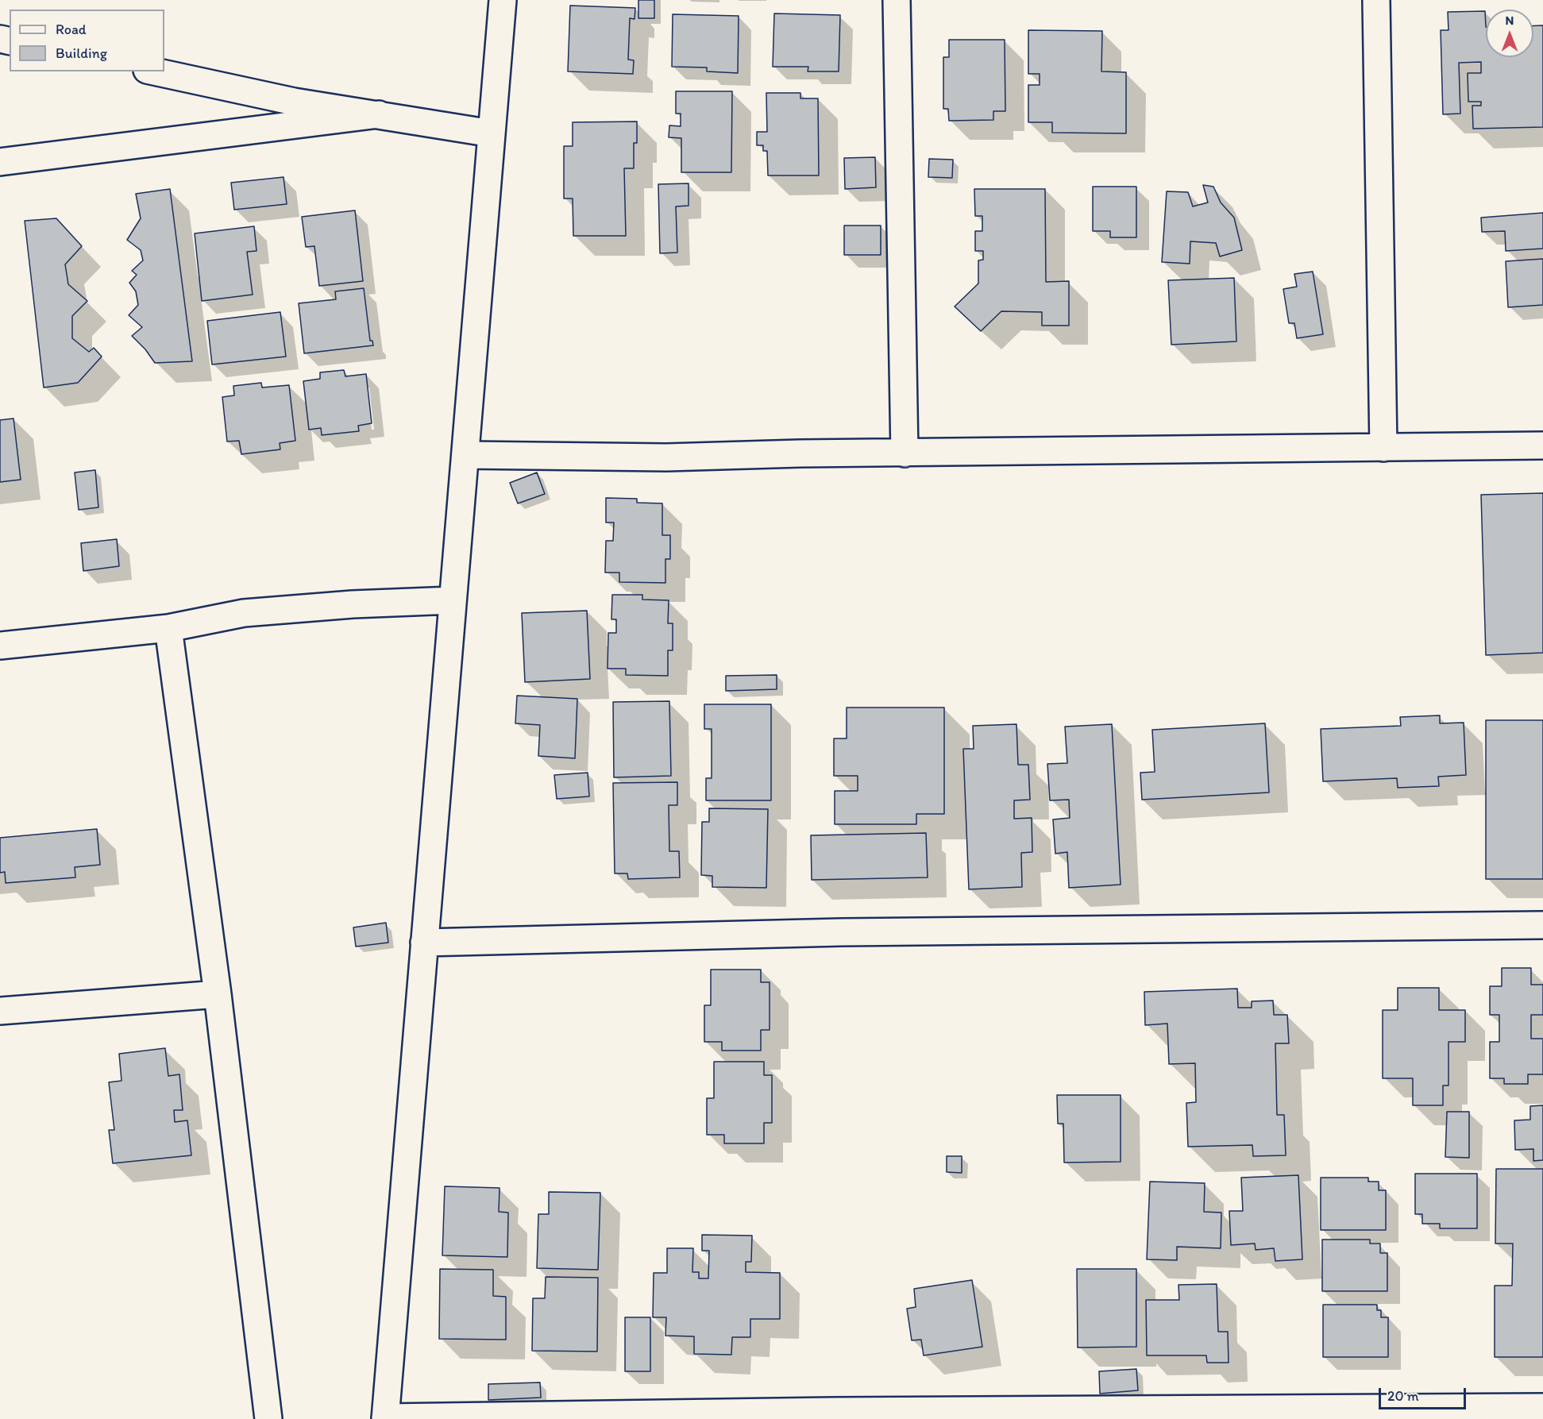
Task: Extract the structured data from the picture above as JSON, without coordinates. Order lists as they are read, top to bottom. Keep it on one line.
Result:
{"legend":["Road","Building"],"scale_bar":"20 m","north":"top"}
